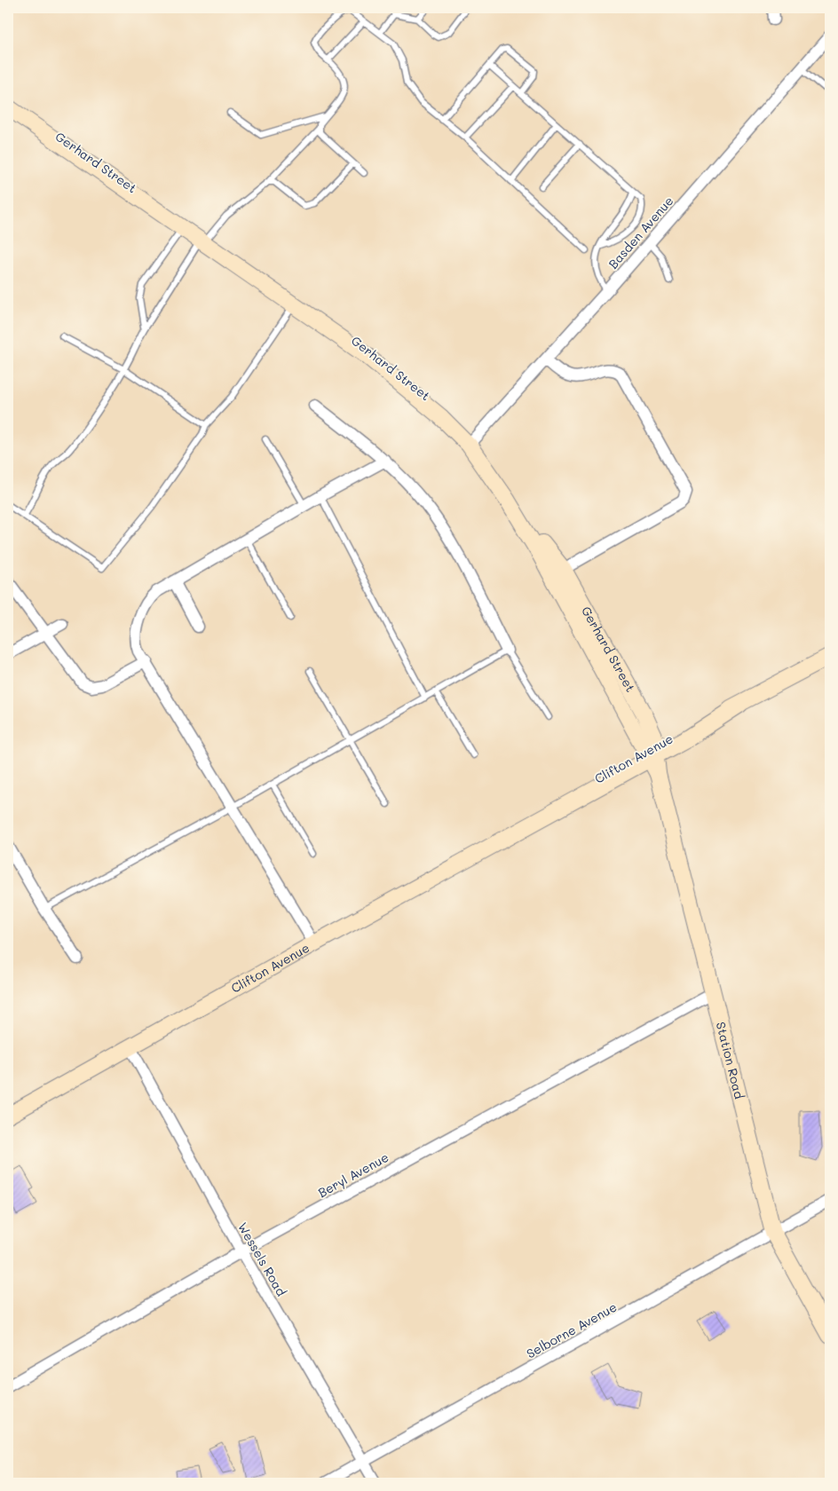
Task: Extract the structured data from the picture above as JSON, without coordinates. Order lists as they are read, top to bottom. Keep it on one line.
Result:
{"streets":{"street":["Gerhard Street","Basden Avenue","Clifton Avenue","Station Road","Beryl Avenue","Wessels Road","Selborne Avenue"]},"crossings":[["Gerhard Street","Basden Avenue"],["Gerhard Street","Clifton Avenue"],["Gerhard Street","Station Road"],["Clifton Avenue","Station Road"],["Clifton Avenue","Wessels Road"],["Station Road","Beryl Avenue"],["Station Road","Selborne Avenue"],["Beryl Avenue","Wessels Road"],["Wessels Road","Selborne Avenue"]]}
